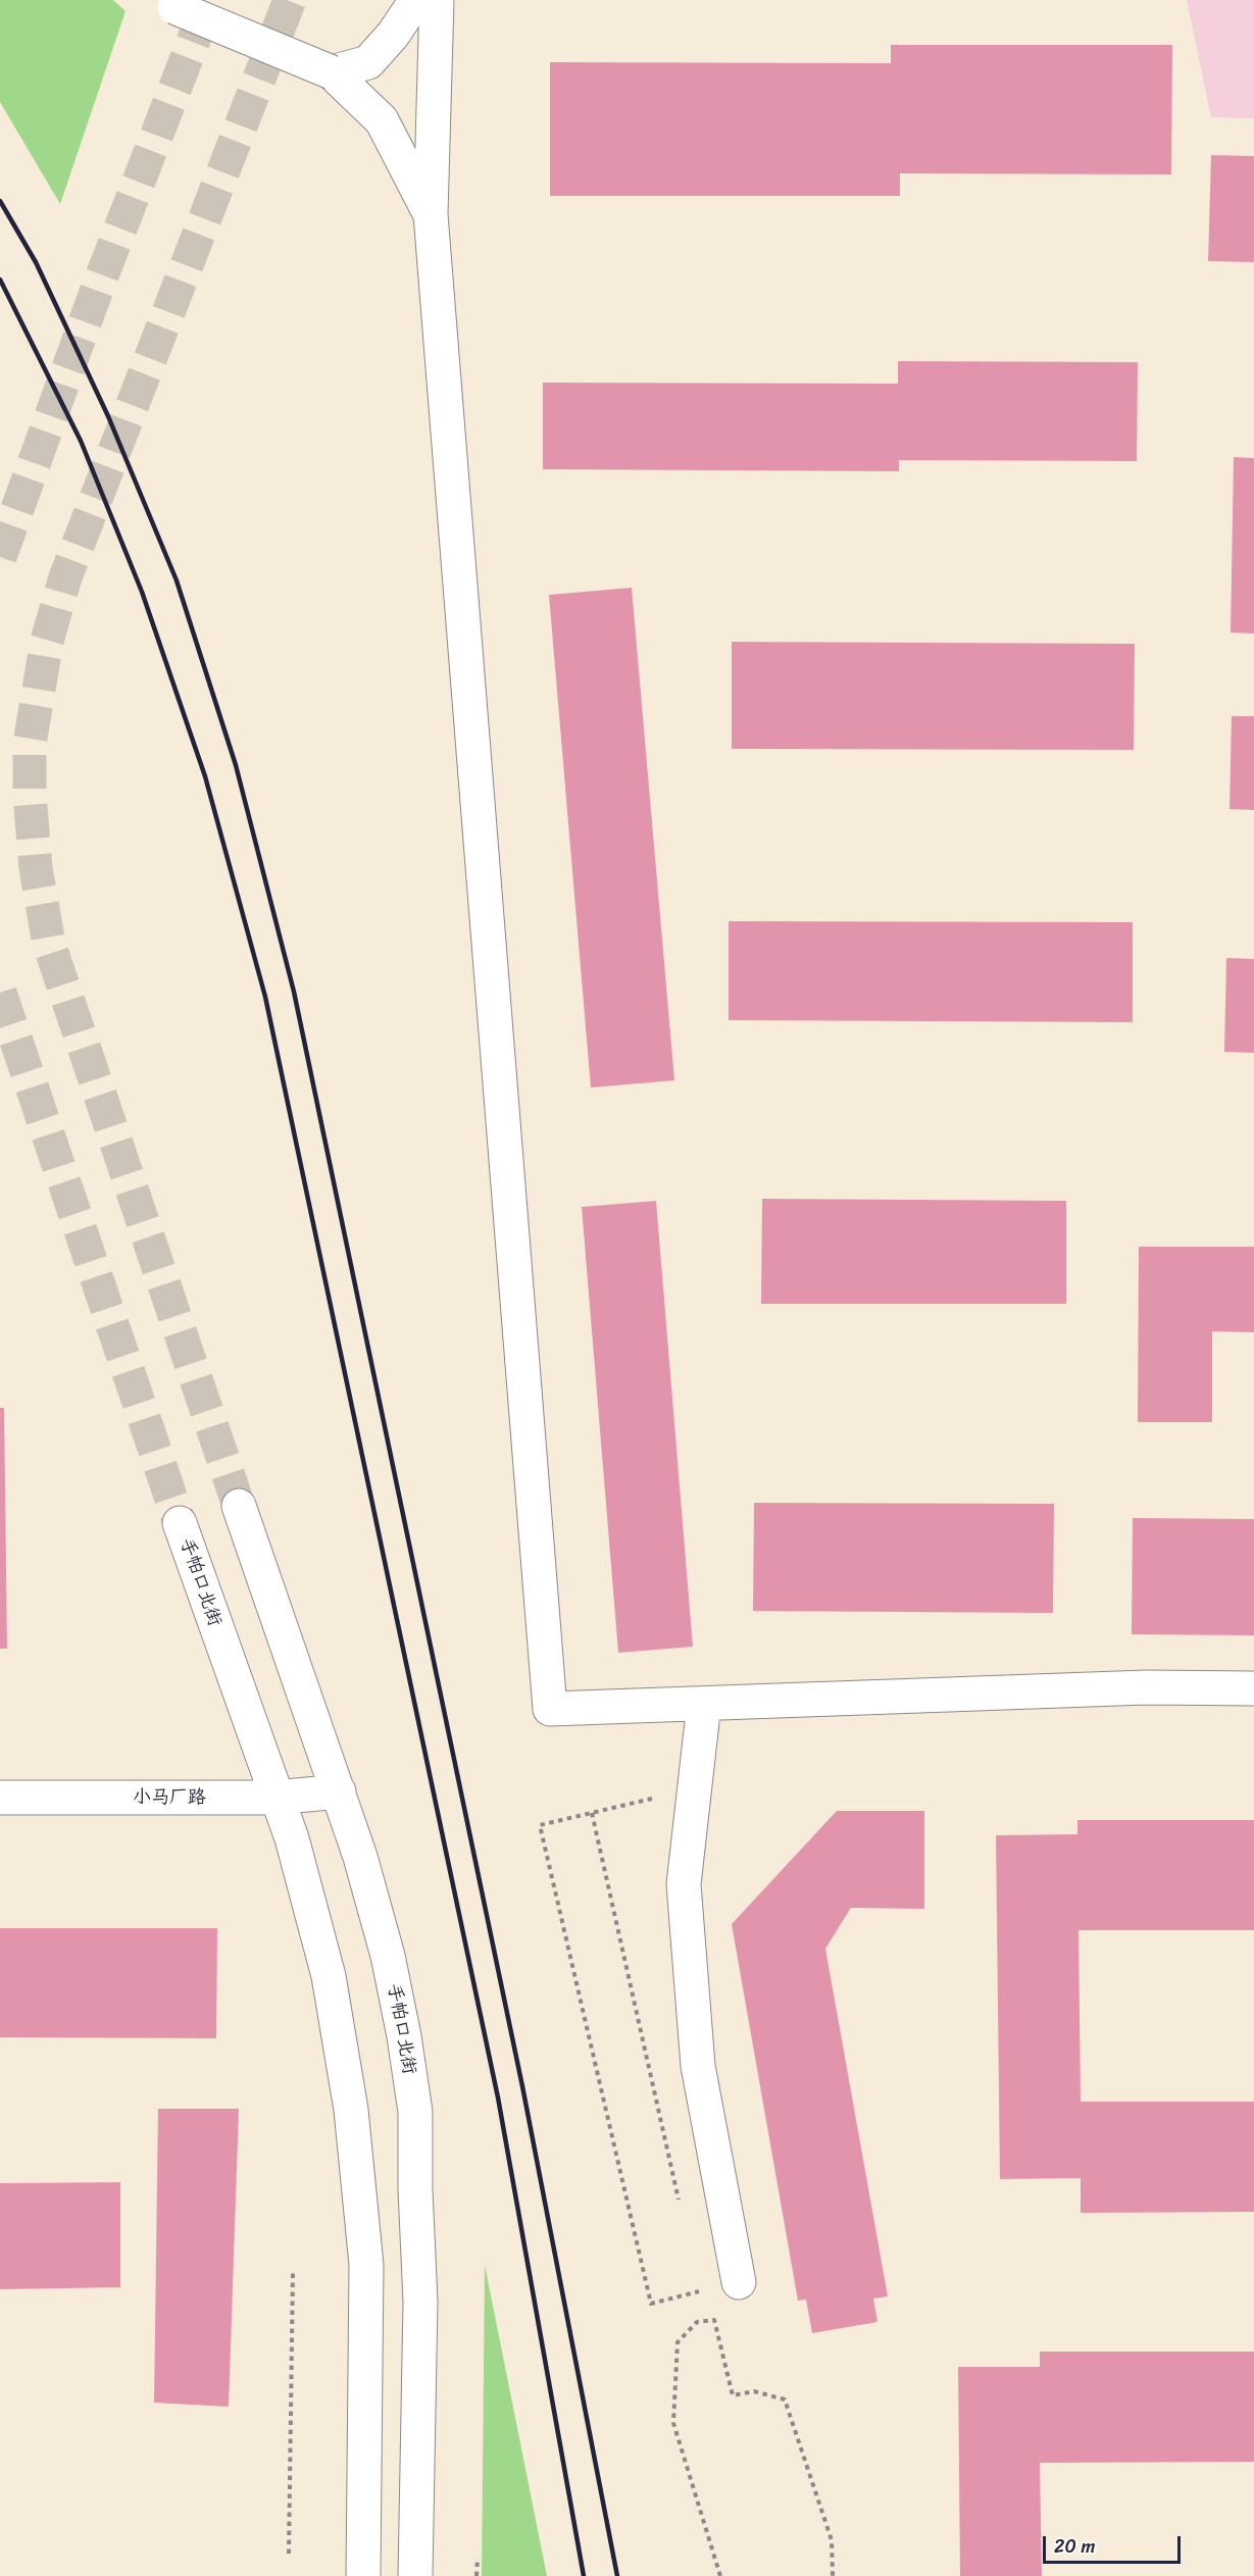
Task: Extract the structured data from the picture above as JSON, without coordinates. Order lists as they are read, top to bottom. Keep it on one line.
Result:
{"streets":{"street":["手帕口北街","小马厂路"]},"crossings":[["手帕口北街","小马厂路"]],"scale_bar":"20 m"}
